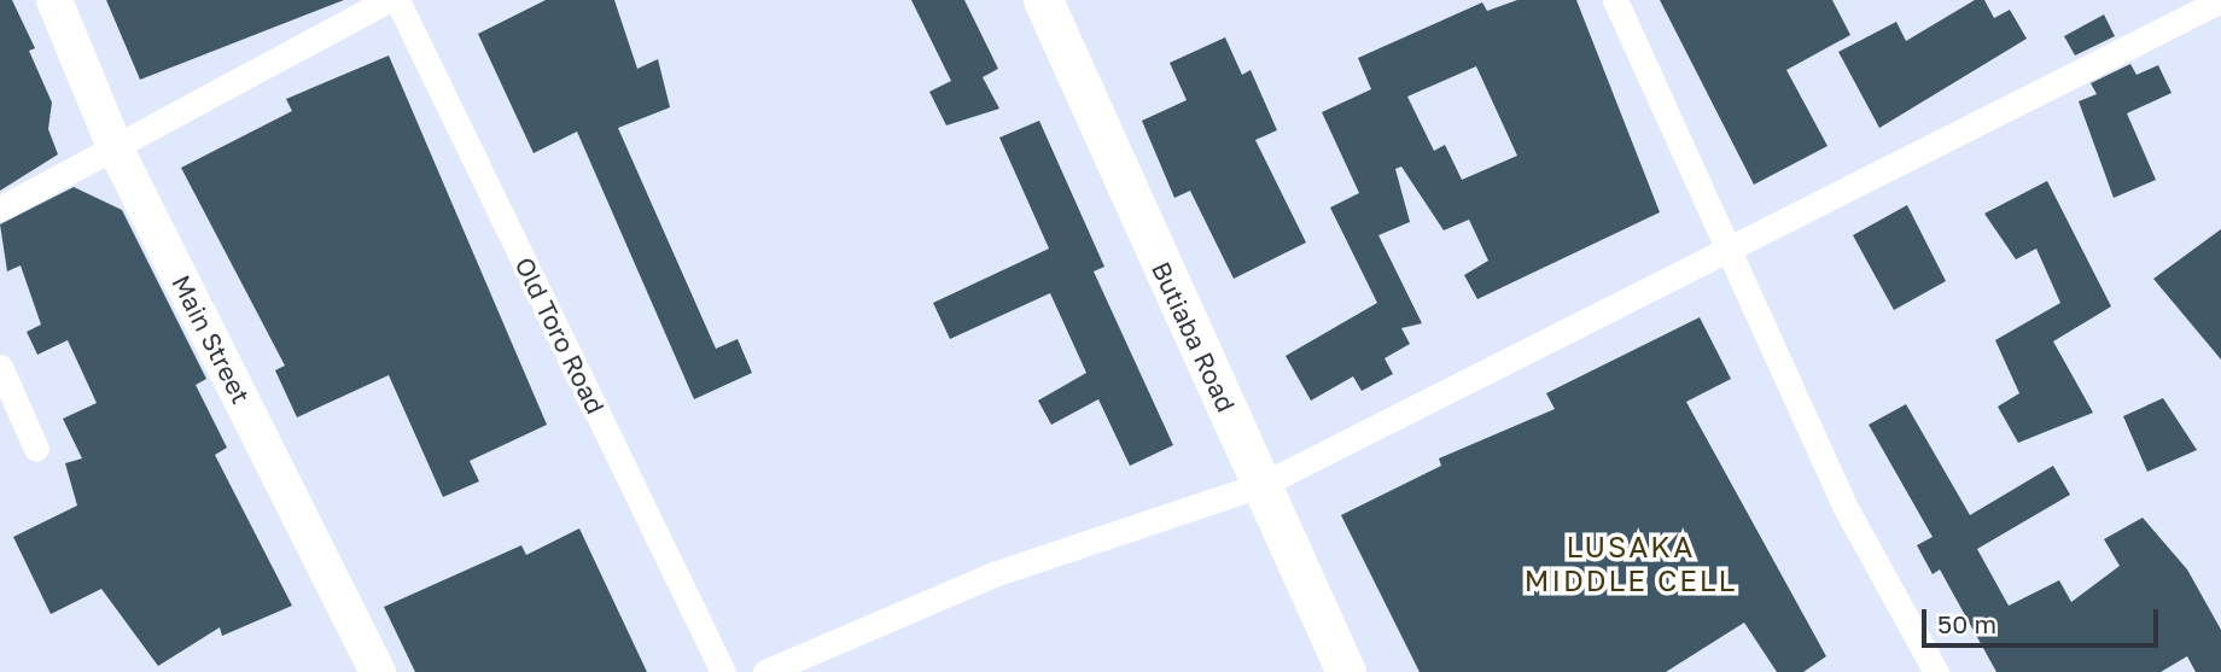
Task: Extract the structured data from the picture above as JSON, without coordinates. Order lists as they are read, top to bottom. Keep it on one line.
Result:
{"streets":{"main road":["Butiaba Road"],"street":["Old Toro Road","Main Street"]},"districts":["LUSAKA MIDDLE CELL"],"scale_bar":"50 m"}
